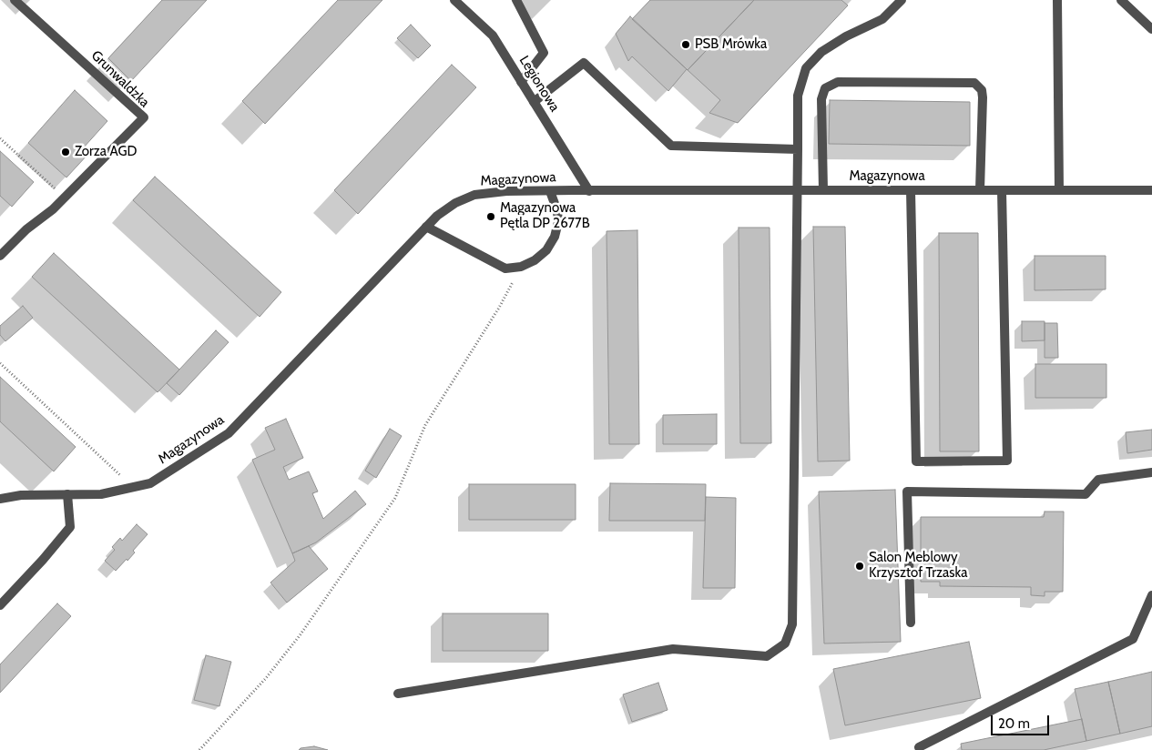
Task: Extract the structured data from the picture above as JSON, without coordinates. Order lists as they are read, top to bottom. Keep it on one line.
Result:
{"streets":{"street":["Grunwaldzka","Legionowa","Magazynowa"]},"crossings":[["Legionowa","Magazynowa"]],"places":["PSB Mrówka","Zorza AGD","Magazynowa Pętla DP 2677B","Salon Meblowy Krzysztof Trzaska"],"scale_bar":"20 m"}
